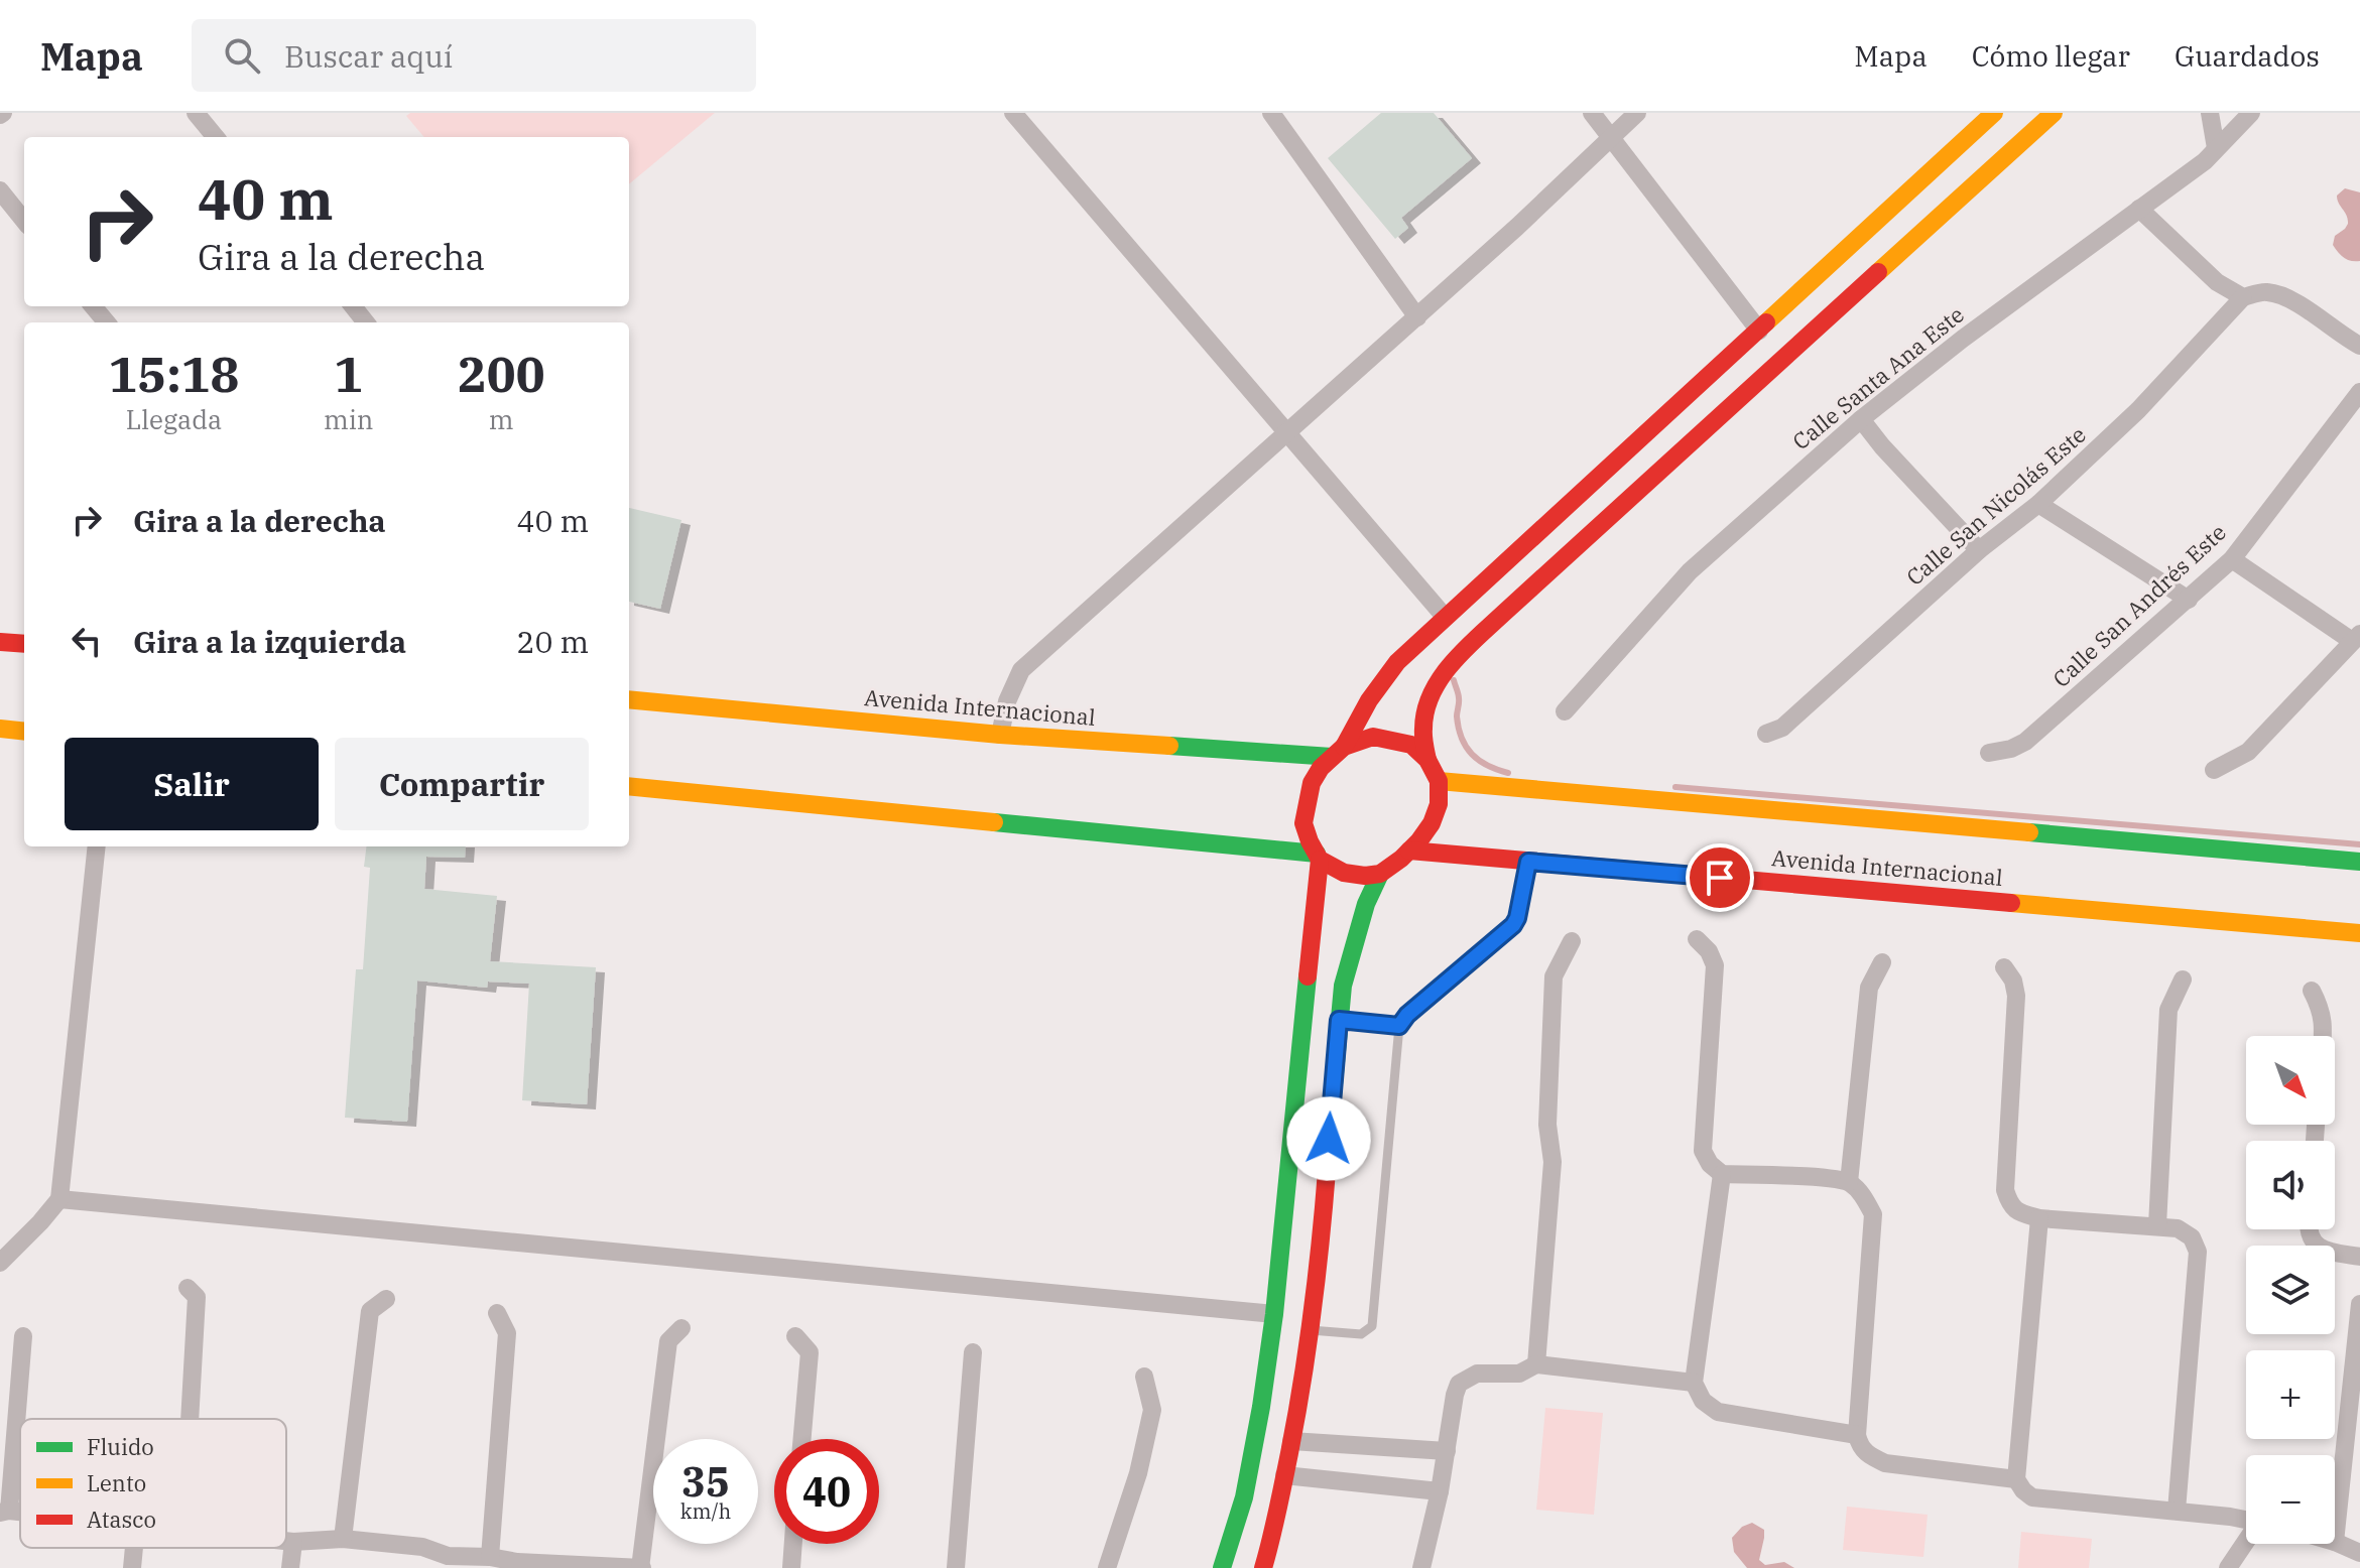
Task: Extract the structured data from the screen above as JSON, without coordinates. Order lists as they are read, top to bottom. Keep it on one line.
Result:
{"streets":{"main road":["Avenida Internacional"],"street":["Calle Santa Ana Este","Calle San Nicolás Este","Calle San Andrés Este"]},"legend":["Fluido","Lento","Atasco"],"north":"bottom right","page":{"header":"Mapa","search":"Buscar aquí","nav":["Mapa","Cómo llegar","Guardados"],"turn":["40 m","Gira a la derecha"],"eta":["15:18","Llegada","1","min","200","m"],"list":[{"name":"Gira a la derecha","value":"40 m"},{"name":"Gira a la izquierda","value":"20 m"}],"buttons":["Salir","Compartir"],"map_buttons":["+","−"],"speed":"35 km/h","limit":"40"}}
